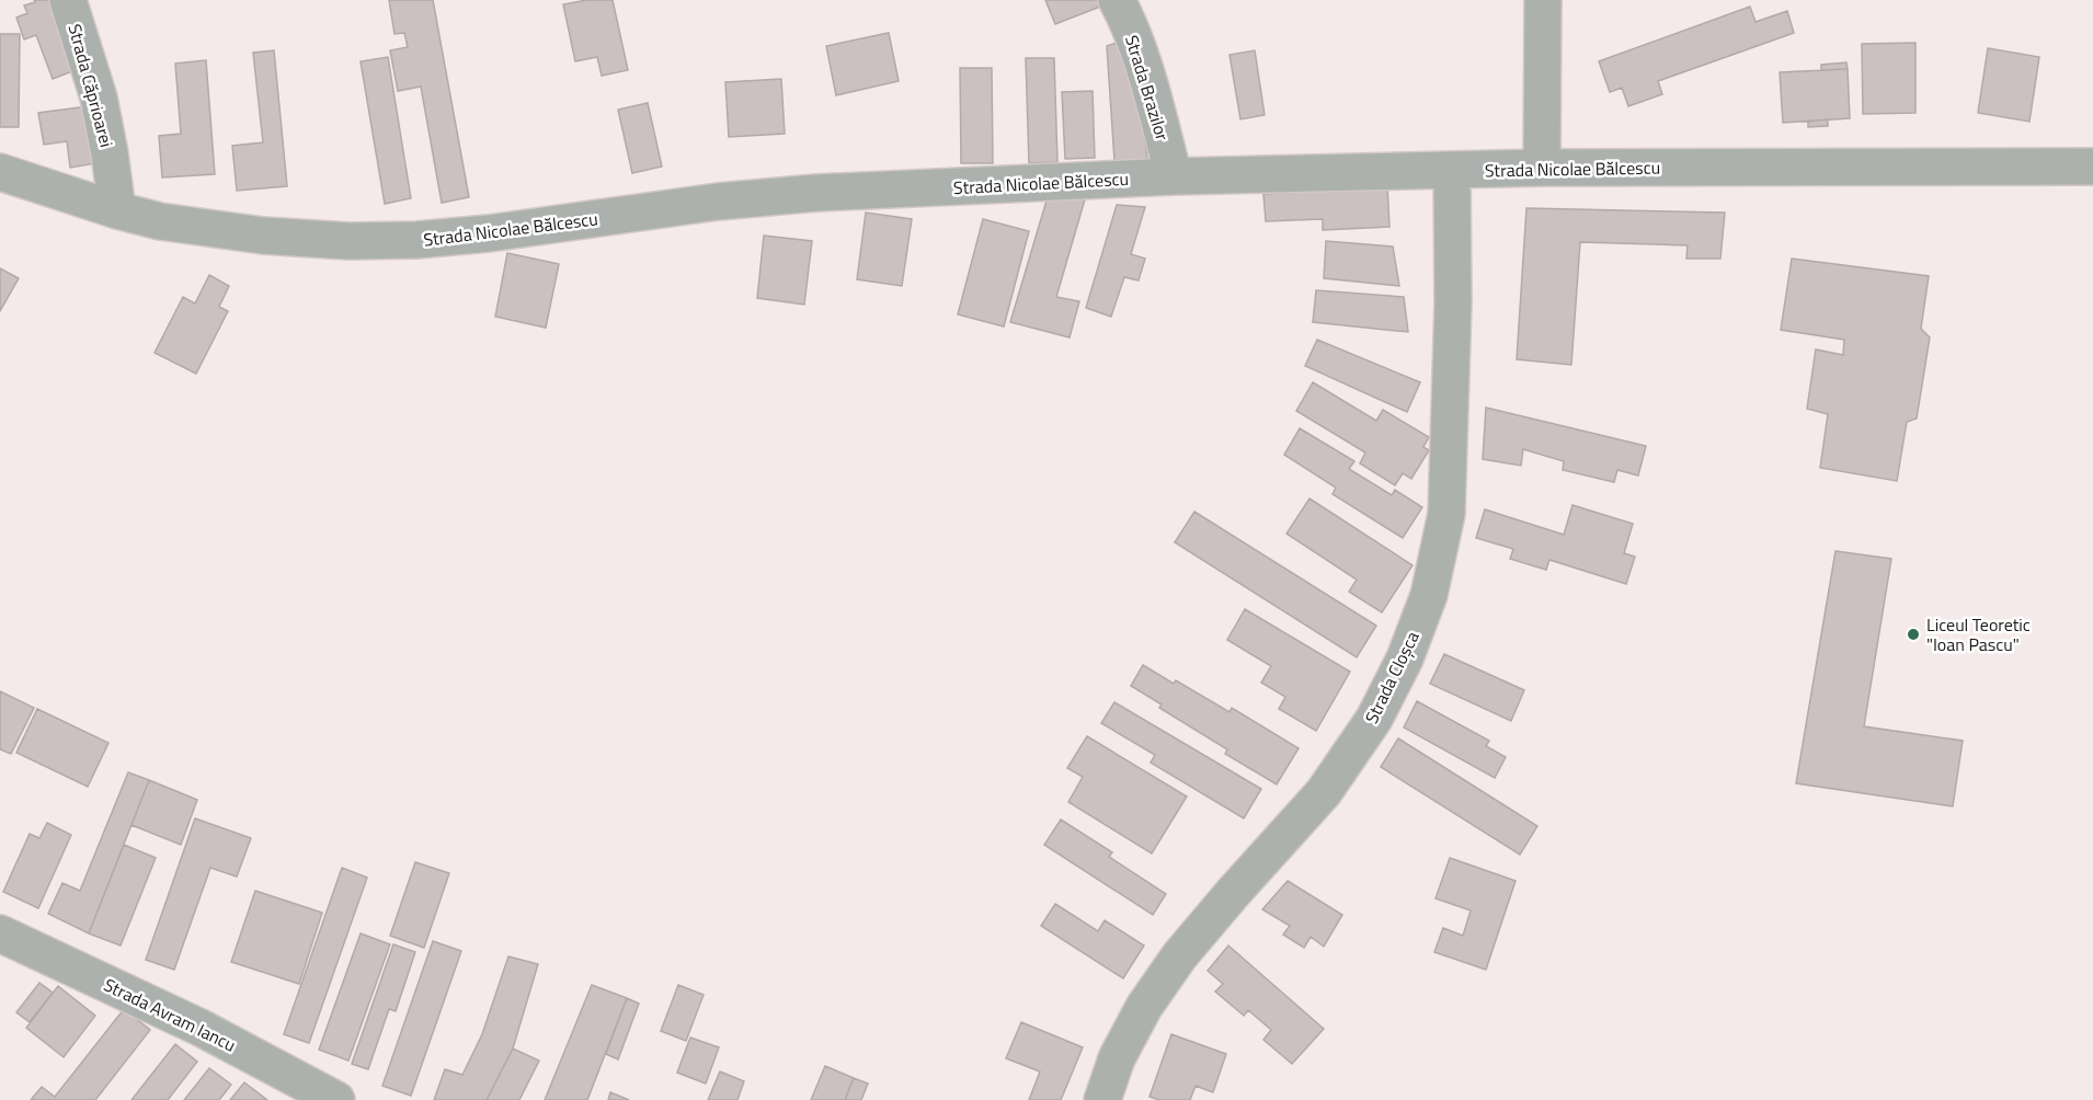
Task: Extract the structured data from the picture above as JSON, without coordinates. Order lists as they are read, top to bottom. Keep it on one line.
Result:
{"streets":{"street":["Strada Căprioarei","Strada Brazilor","Strada Nicolae Bălcescu","Strada Cloșca","Strada Avram Iancu"]},"crossings":[["Strada Căprioarei","Strada Nicolae Bălcescu"],["Strada Brazilor","Strada Nicolae Bălcescu"],["Strada Nicolae Bălcescu","Strada Cloșca"]],"places":["Liceul Teoretic \"Ioan Pascu\""]}
